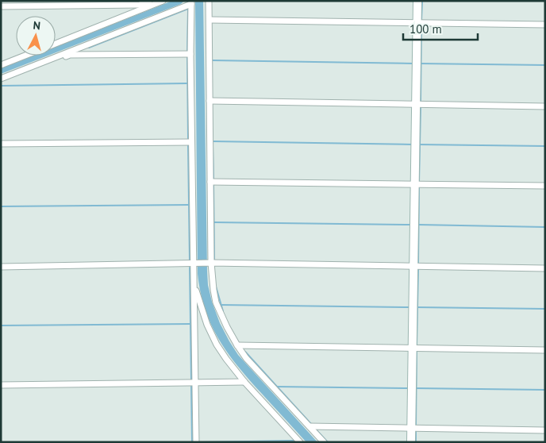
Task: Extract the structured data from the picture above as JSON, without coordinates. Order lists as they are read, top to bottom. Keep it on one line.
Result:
{"scale_bar":"100 m","north":"top"}
